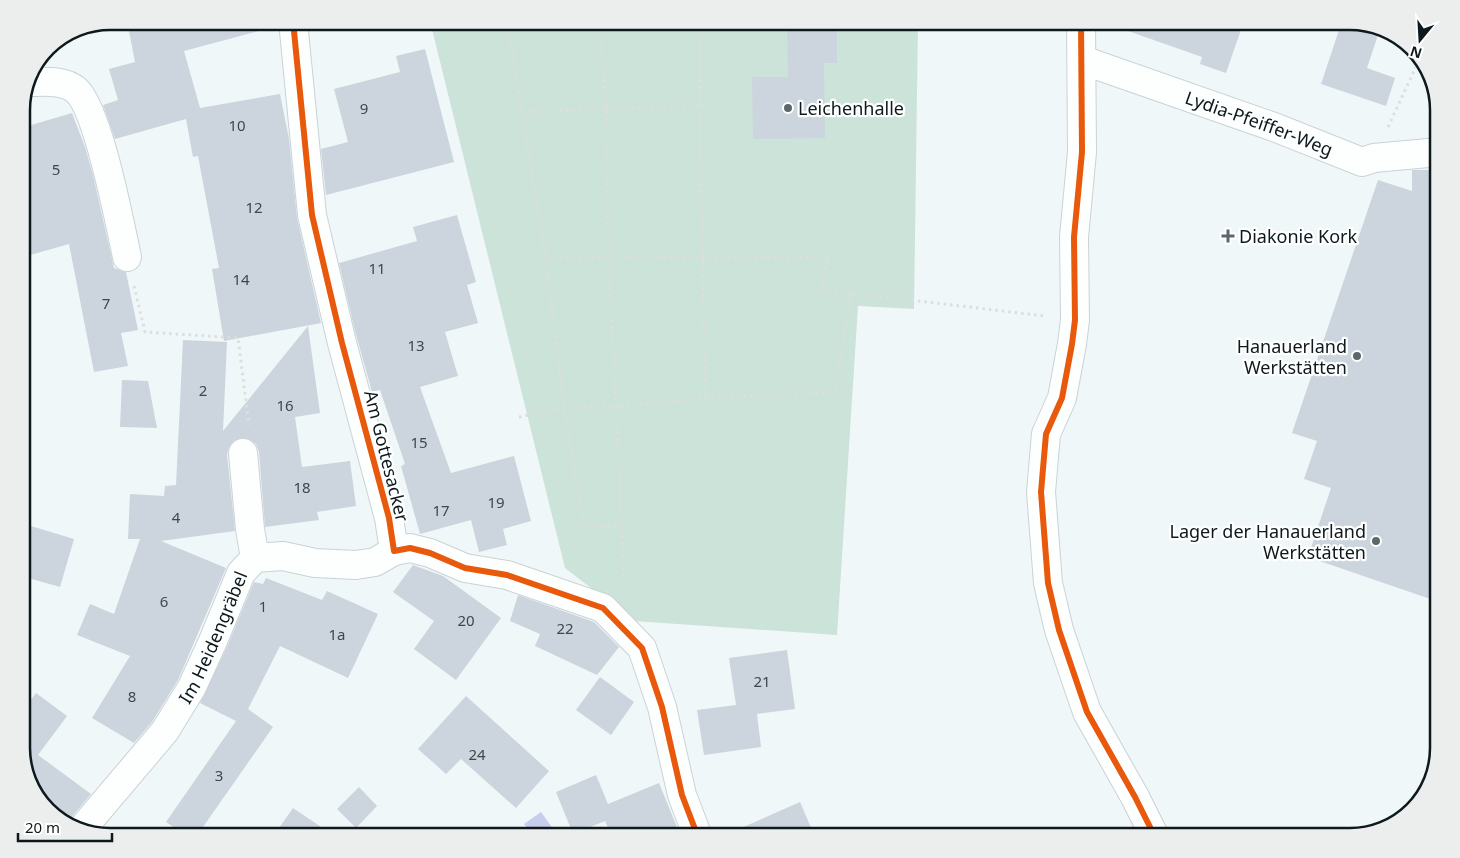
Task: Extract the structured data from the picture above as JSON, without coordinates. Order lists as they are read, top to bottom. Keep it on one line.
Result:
{"streets":{"street":["Lydia-Pfeiffer-Weg","Am Gottesacker","Im Heidengräbel"]},"crossings":[["Am Gottesacker","Im Heidengräbel"]],"places":{"other":["Leichenhalle","Hanauerland Werkstätten","Lager der Hanauerland Werkstätten"],"health":["Diakonie Kork"]},"house_numbers":["9","10","5","12","11","14","7","13","2","16","15","18","19","17","4","6","1","20","22","1a","21","8","24","3"],"scale_bar":"20 m","north":"bottom"}
